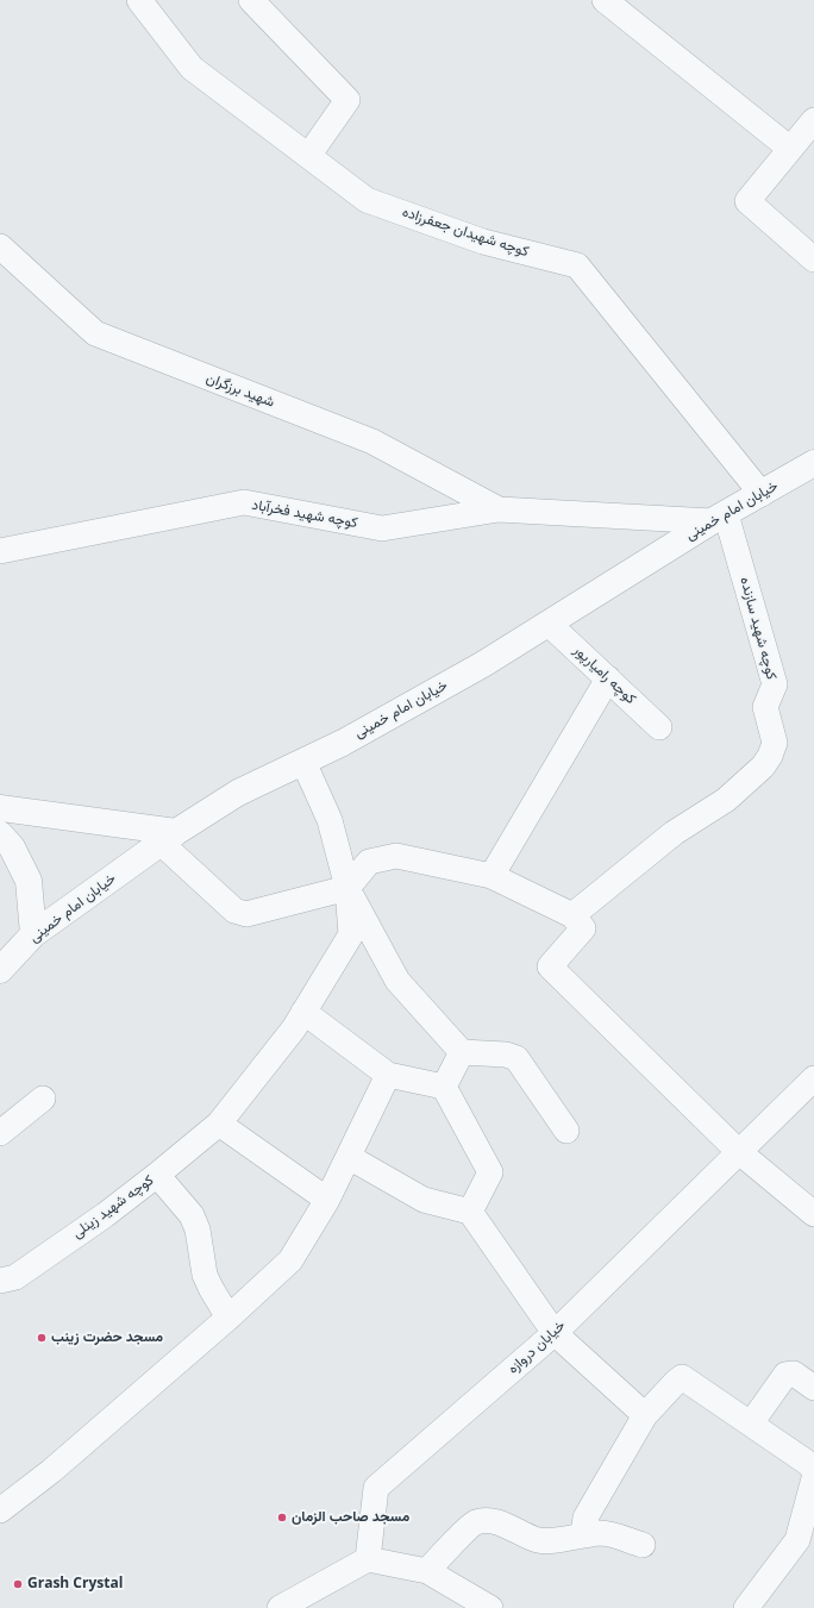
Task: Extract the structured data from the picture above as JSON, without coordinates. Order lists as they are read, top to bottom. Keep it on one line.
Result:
{"streets":{"street":["کوچه شهیدان جعفرزاده","شهید برزگران","خیابان امام خمینی","کوچه شهید فخرآباد","کوچه شهید سازنده","کوچه رامیارپور","کوچه شهید زینلی","خیابان دروازه"]},"crossings":[["کوچه شهیدان جعفرزاده","خیابان امام خمینی"],["شهید برزگران","کوچه شهید فخرآباد"],["خیابان امام خمینی","کوچه شهید سازنده"],["خیابان امام خمینی","کوچه رامیارپور"]],"places":["مسجد حضرت زینب","مسجد صاحب الزمان","Grash Crystal"]}
